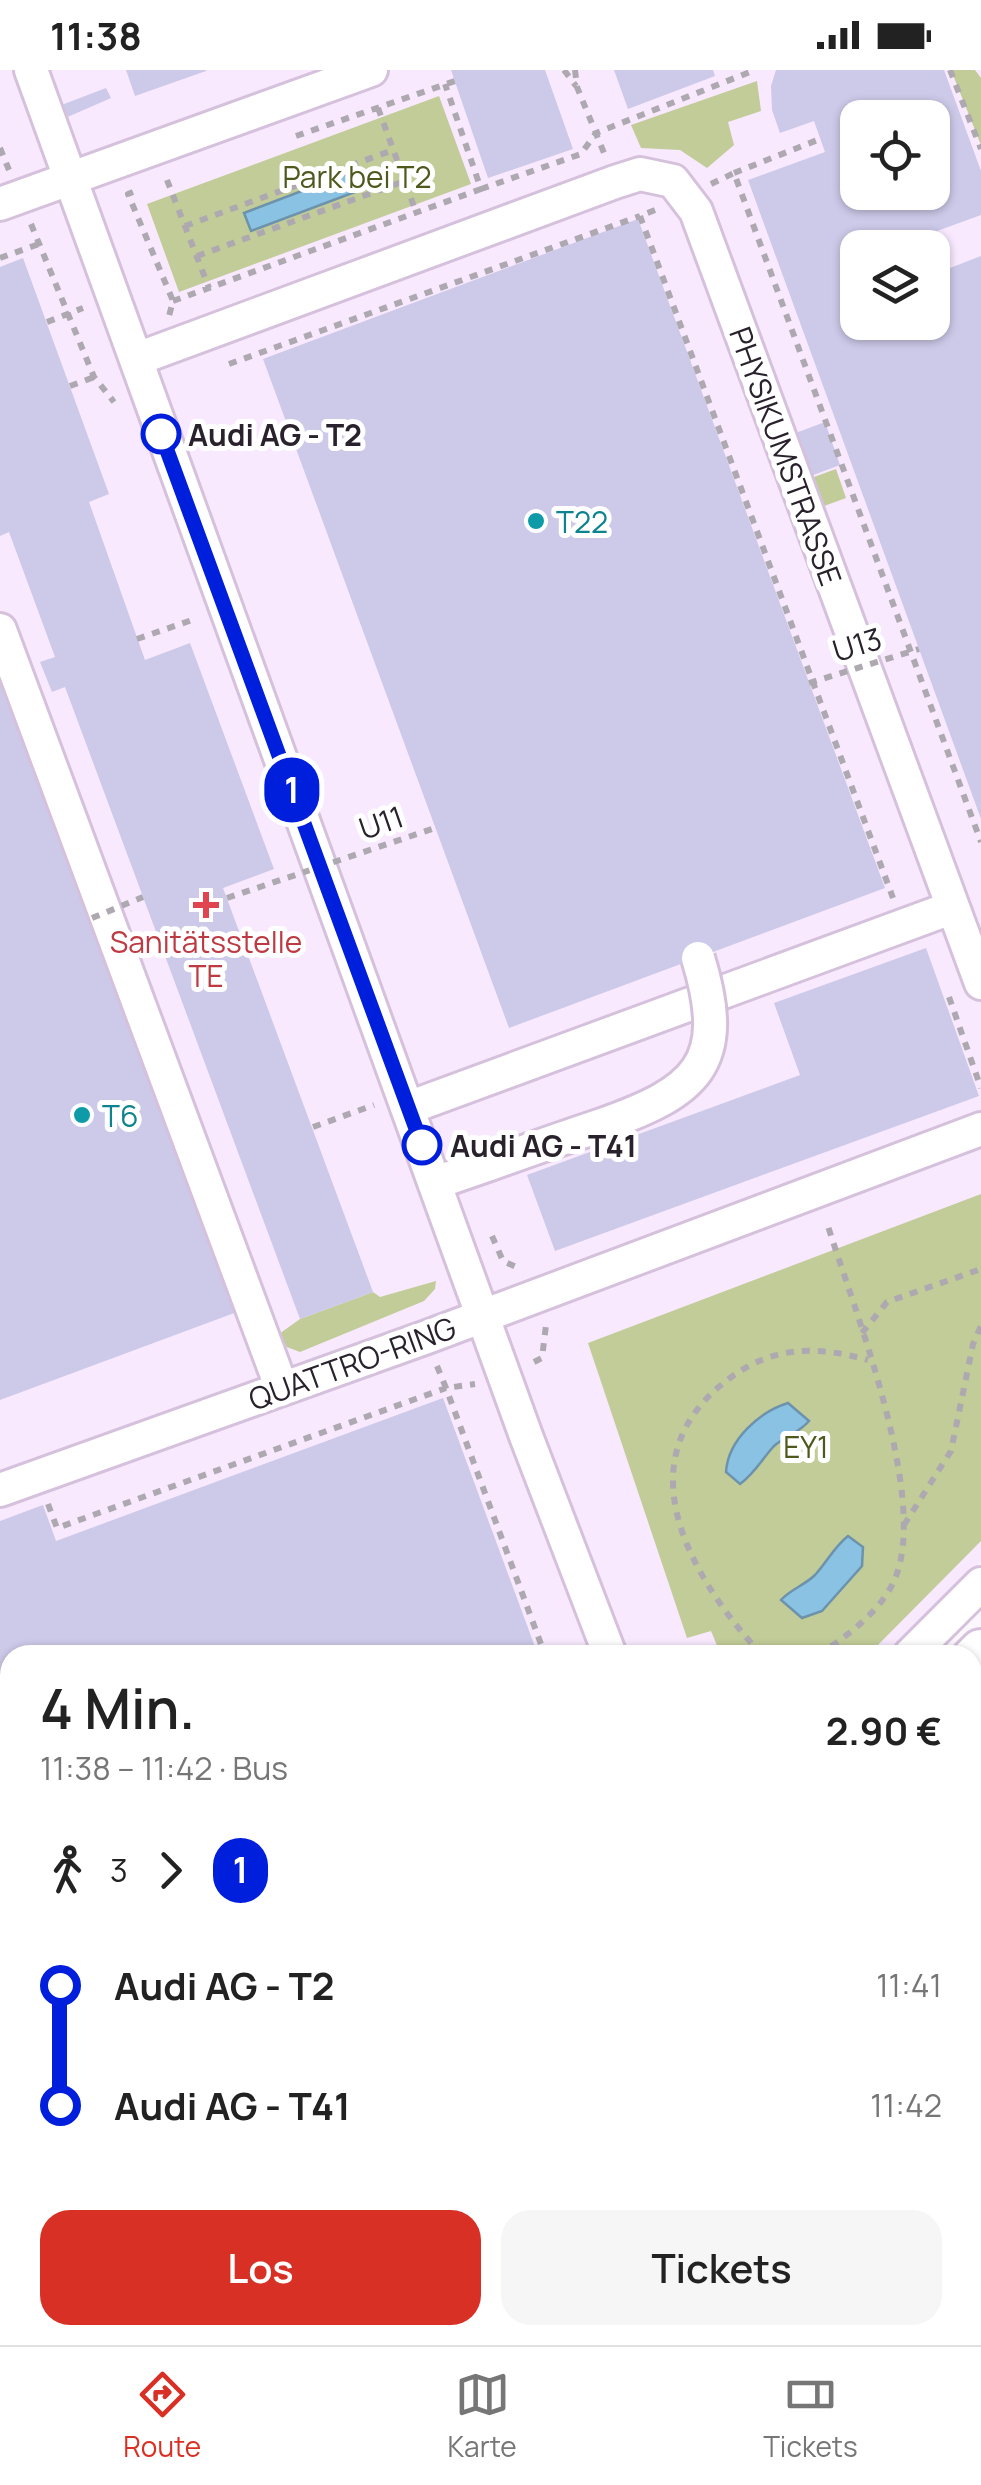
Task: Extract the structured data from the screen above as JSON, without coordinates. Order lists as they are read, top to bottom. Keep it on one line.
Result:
{"streets":{"lane":["PHYSIKUMSTRASSE","QUATTRO-RING"],"path":["U13","U11"]},"parks":["Park bei T2","EY1"],"places":{"other":["Audi AG - T2","T22","T6","Audi AG - T41"],"health":["Sanitätsstelle TE"]},"lines":["bus line 1"],"page":{"status":"11:38","on_map":"1","heading":["4 Min.","11:38 – 11:42 · Bus","2.90 €"],"legs":["3","1"],"list":[{"name":"Audi AG - T2","value":"11:41"},{"name":"Audi AG - T41","value":"11:42"}],"buttons":["Los","Tickets"],"tabs":["Route","Karte","Tickets"]}}
